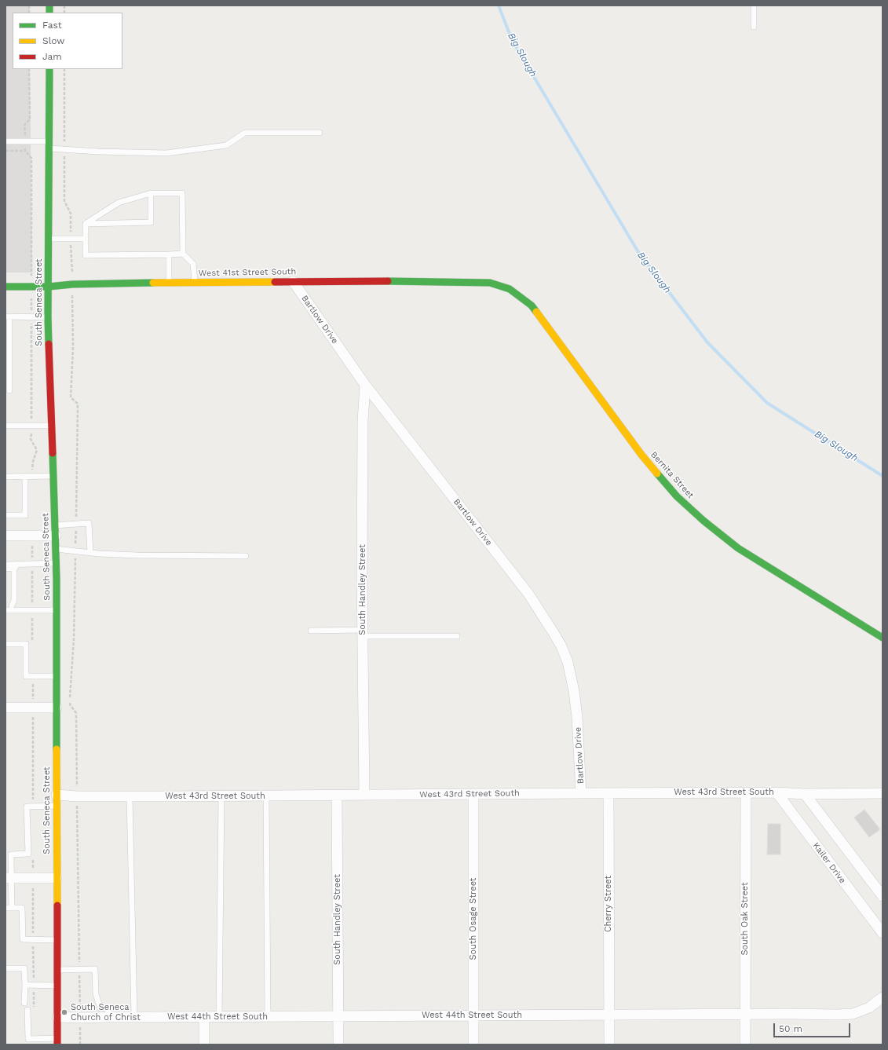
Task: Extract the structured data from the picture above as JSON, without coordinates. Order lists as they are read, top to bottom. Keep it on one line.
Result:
{"streets":{"street":["West 41st Street South","South Seneca Street","Bartlow Drive","Bernita Street","South Handley Street","West 43rd Street South","Kailer Drive","Cherry Street","South Osage Street","South Oak Street","West 44th Street South"]},"crossings":[["West 41st Street South","South Seneca Street"],["West 41st Street South","Bartlow Drive"],["West 41st Street South","Bernita Street"],["South Seneca Street","West 43rd Street South"],["South Seneca Street","West 44th Street South"],["Bartlow Drive","South Handley Street"],["Bartlow Drive","West 43rd Street South"],["South Handley Street","West 43rd Street South"],["South Handley Street","West 44th Street South"],["West 43rd Street South","Kailer Drive"],["West 43rd Street South","Cherry Street"],["West 43rd Street South","South Osage Street"],["West 43rd Street South","South Oak Street"],["Cherry Street","West 44th Street South"],["South Osage Street","West 44th Street South"],["South Oak Street","West 44th Street South"]],"water":["Big Slough"],"places":["South Seneca Church of Christ"],"legend":["Fast","Slow","Jam"],"scale_bar":"50 m"}
